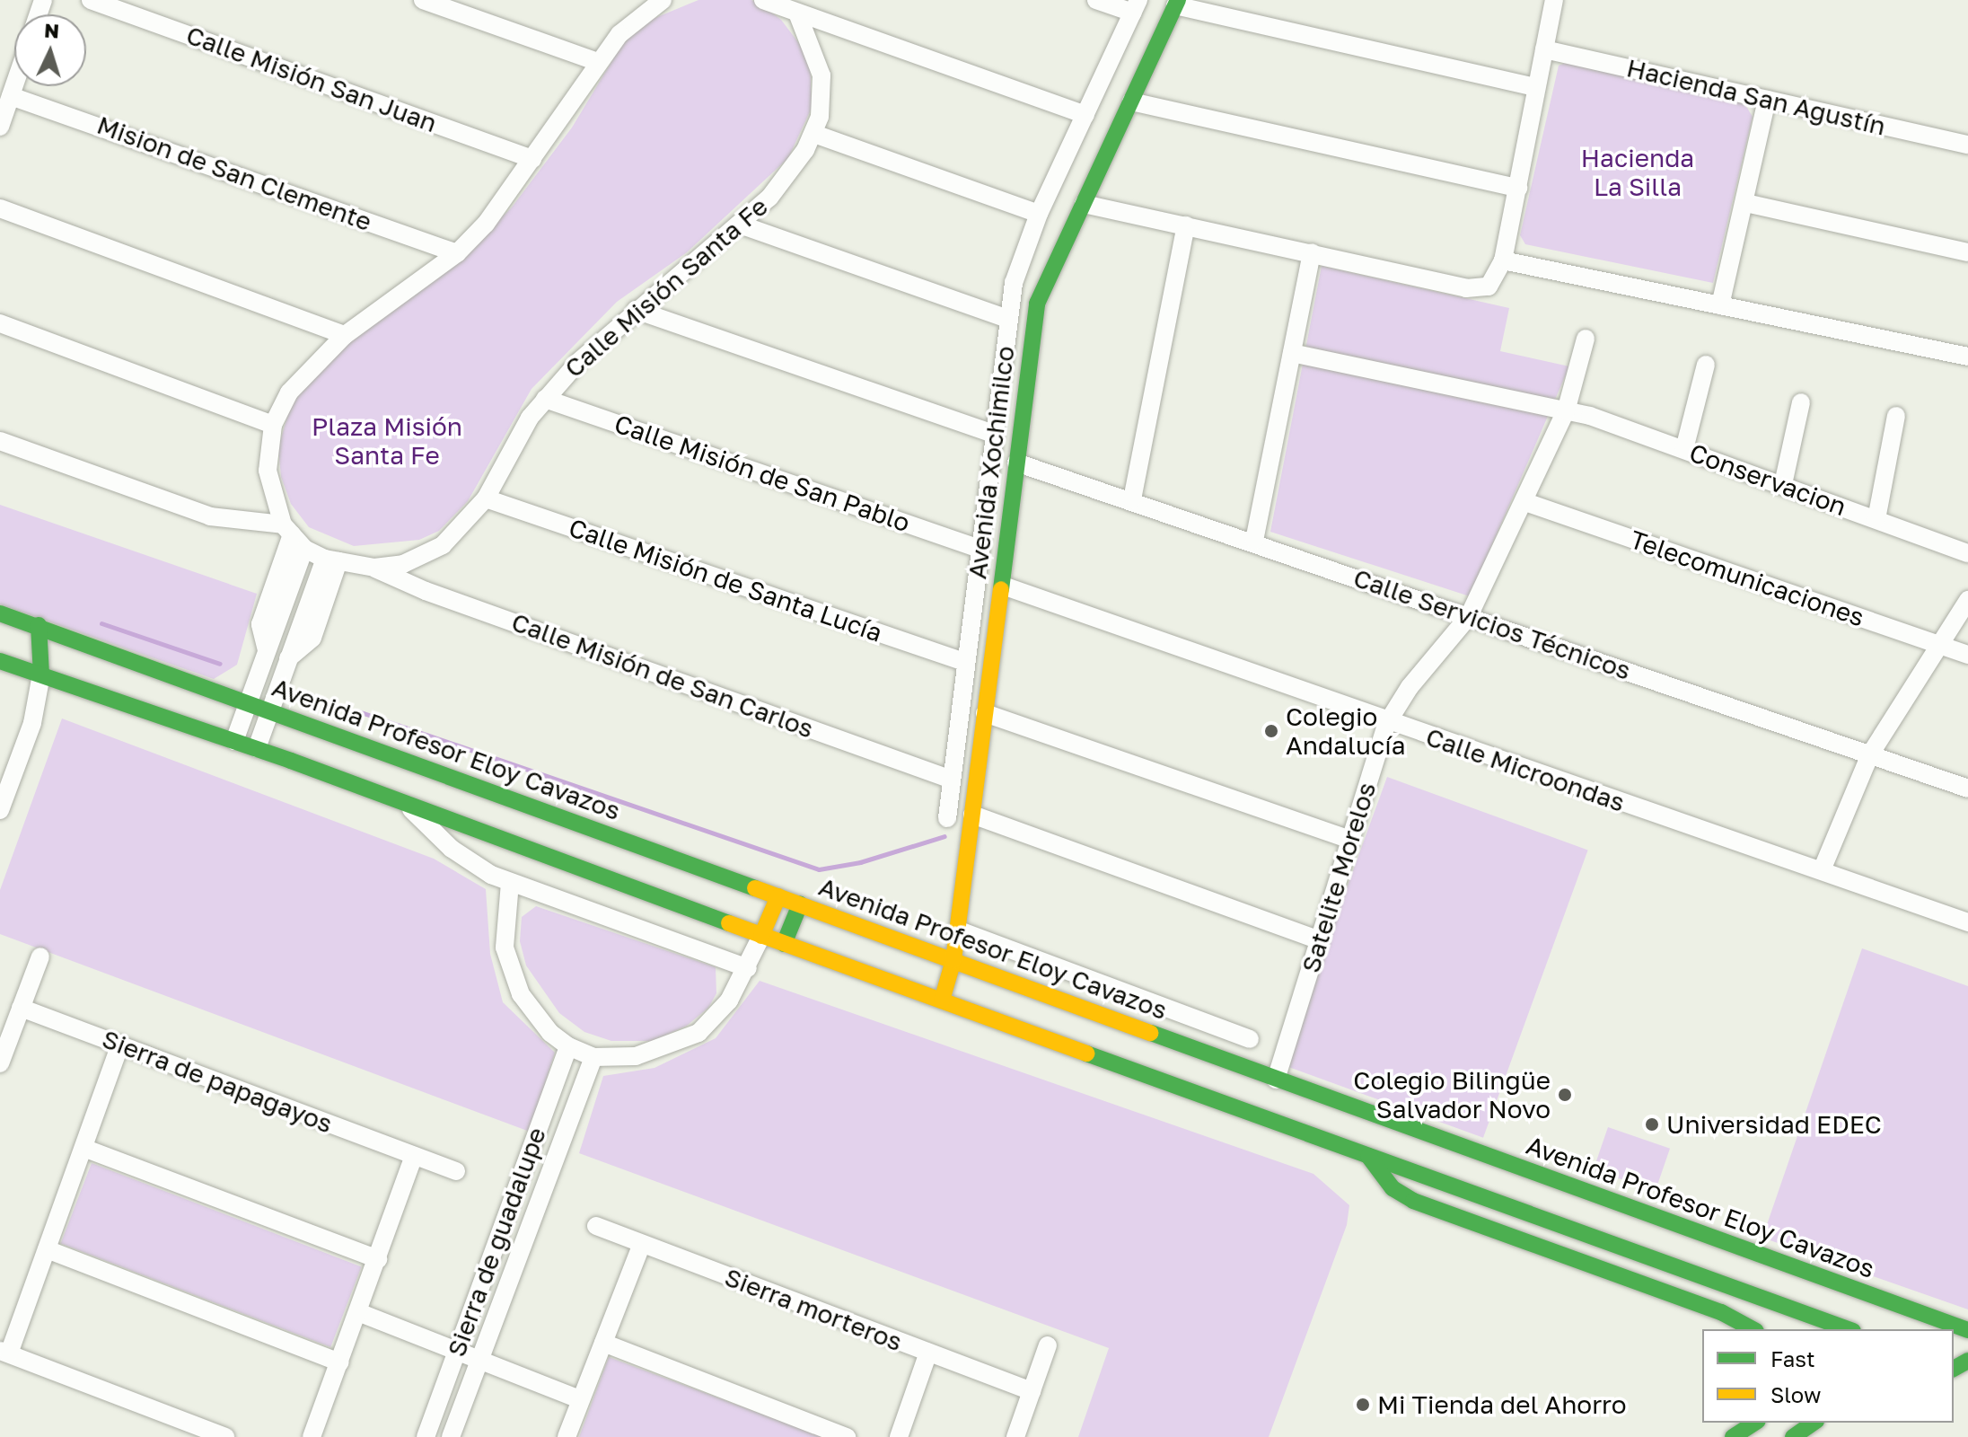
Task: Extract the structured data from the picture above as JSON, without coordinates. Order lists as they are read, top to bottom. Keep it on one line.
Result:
{"streets":{"main road":["Avenida Xochimilco","Avenida Profesor Eloy Cavazos"],"street":["Calle Misión San Juan","Hacienda San Agustín","Mision de San Clemente","Calle Misión Santa Fe","Calle Misión de San Pablo","Conservacion","Telecomunicaciones","Calle Misión de Santa Lucía","Calle Servicios Técnicos","Calle Misión de San Carlos","Calle Microondas","Satelite Morelos","Sierra de papagayos","Sierra de guadalupe","Sierra morteros"]},"crossings":[["Calle Misión San Juan","Calle Misión Santa Fe"],["Mision de San Clemente","Calle Misión Santa Fe"],["Calle Misión Santa Fe","Calle Misión de San Pablo"],["Calle Misión Santa Fe","Calle Misión de Santa Lucía"],["Calle Misión Santa Fe","Calle Misión de San Carlos"],["Avenida Xochimilco","Calle Servicios Técnicos"],["Avenida Xochimilco","Avenida Profesor Eloy Cavazos"],["Avenida Xochimilco","Calle Microondas"],["Conservacion","Satelite Morelos"],["Telecomunicaciones","Satelite Morelos"],["Calle Servicios Técnicos","Satelite Morelos"],["Avenida Profesor Eloy Cavazos","Satelite Morelos"],["Calle Microondas","Satelite Morelos"]],"parks":["Hacienda La Silla","Plaza Misión Santa Fe"],"places":["Colegio Andalucía","Colegio Bilingüe Salvador Novo","Universidad EDEC","Mi Tienda del Ahorro"],"legend":["Fast","Slow"],"north":"top"}
